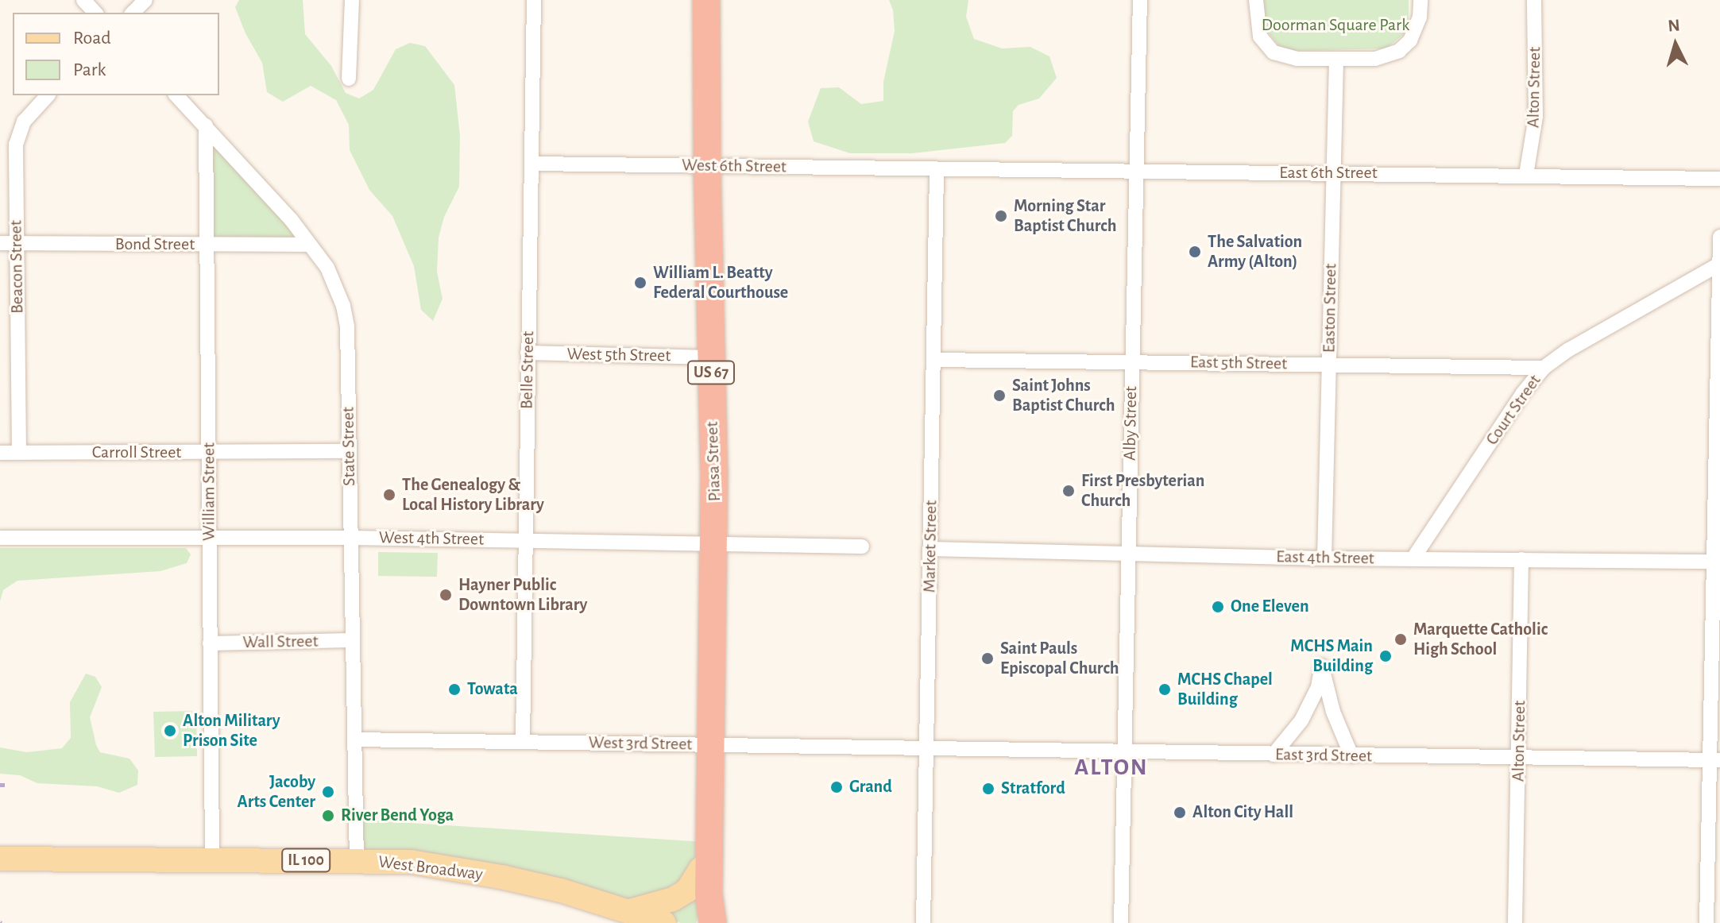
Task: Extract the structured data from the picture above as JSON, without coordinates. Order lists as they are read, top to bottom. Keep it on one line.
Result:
{"streets":{"highway":["US 67","Piasa Street"],"main road":["IL 100","West Broadway"],"street":["Alton Street","West 6th Street","East 6th Street","Bond Street","Beacon Street","Easton Street","West 5th Street","East 5th Street","Belle Street","Court Street","Alby Street","State Street","Carroll Street","William Street","West 4th Street","Market Street","East 4th Street","Wall Street","West 3rd Street","East 3rd Street"]},"crossings":[["Alton Street","East 6th Street"],["Alton Street","East 4th Street"],["Alton Street","East 3rd Street"],["West 6th Street","East 6th Street"],["West 6th Street","Belle Street"],["West 6th Street","Piasa Street"],["West 6th Street","Market Street"],["East 6th Street","Easton Street"],["East 6th Street","Alby Street"],["East 6th Street","Market Street"],["Bond Street","Beacon Street"],["Bond Street","State Street"],["Bond Street","William Street"],["Beacon Street","Carroll Street"],["Easton Street","East 5th Street"],["Easton Street","East 4th Street"],["West 5th Street","Belle Street"],["West 5th Street","Piasa Street"],["East 5th Street","Court Street"],["East 5th Street","Alby Street"],["East 5th Street","Market Street"],["Belle Street","West 4th Street"],["Belle Street","West 3rd Street"],["Court Street","East 4th Street"],["Alby Street","East 4th Street"],["Alby Street","East 3rd Street"],["State Street","Carroll Street"],["State Street","William Street"],["State Street","West 4th Street"],["State Street","Wall Street"],["State Street","West 3rd Street"],["State Street","West Broadway"],["Carroll Street","William Street"],["Piasa Street","West 4th Street"],["Piasa Street","West 3rd Street"],["William Street","West 4th Street"],["William Street","Wall Street"],["William Street","West Broadway"],["Market Street","East 4th Street"],["Market Street","West 3rd Street"],["Market Street","East 3rd Street"],["West 3rd Street","East 3rd Street"]],"districts":["ALTON"],"parks":["Doorman Square Park"],"places":["Morning Star Baptist Church","The Salvation Army (Alton)","William L. Beatty Federal Courthouse","Saint Johns Baptist Church","First Presbyterian Church","The Genealogy & Local History Library","Hayner Public Downtown Library","One Eleven","Marquette Catholic High School","MCHS Main Building","Saint Pauls Episcopal Church","Towata","MCHS Chapel Building","Alton Military Prison Site","Grand","Stratford","Jacoby Arts Center","Alton City Hall","River Bend Yoga"],"legend":["Road","Park"],"north":"top"}
